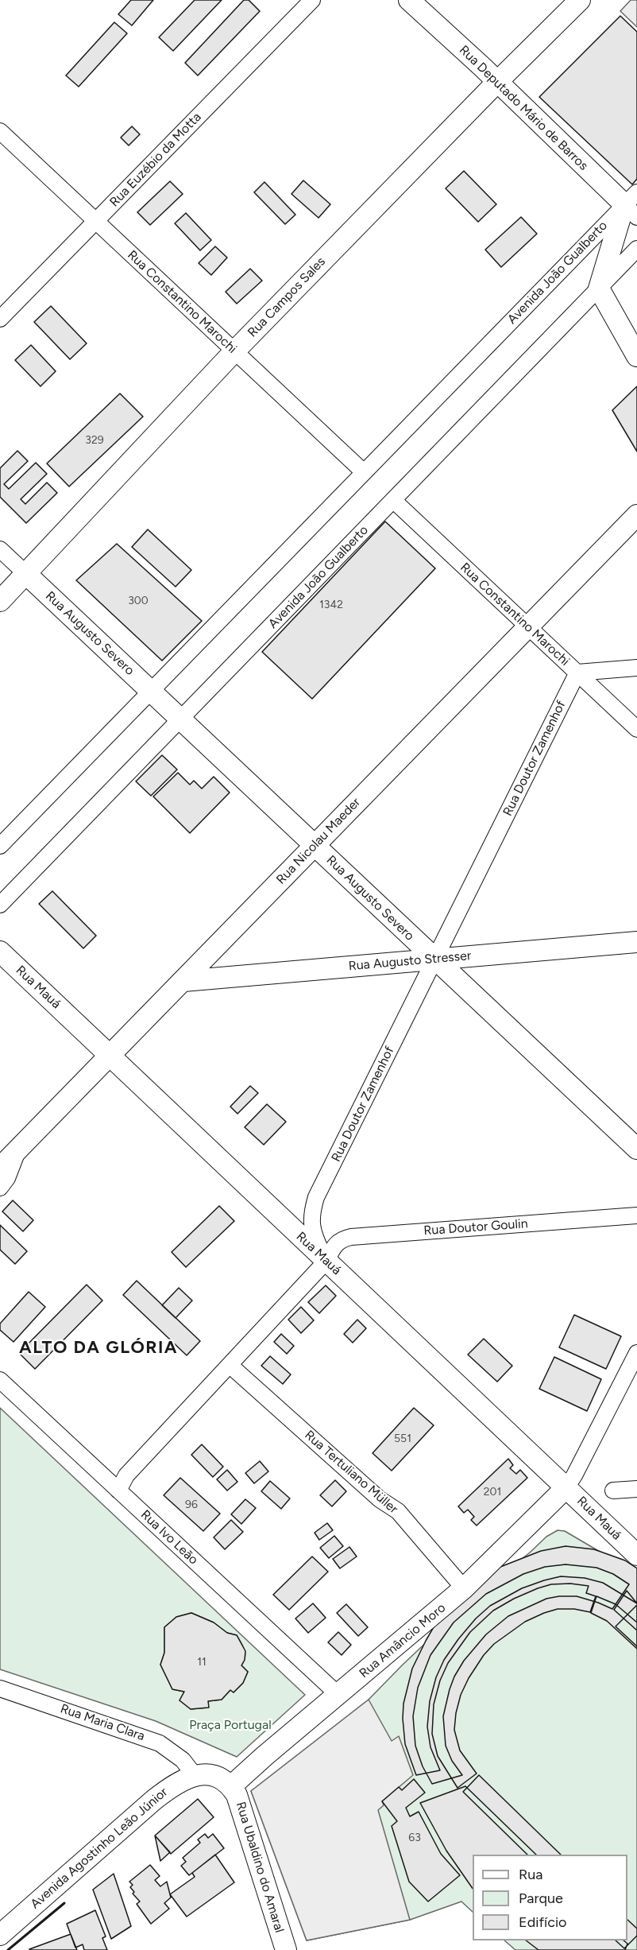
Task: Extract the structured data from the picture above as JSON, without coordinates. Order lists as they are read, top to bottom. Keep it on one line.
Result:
{"streets":{"main road":["Rua Deputado Mário de Barros","Rua Campos Sales","Rua Augusto Severo","Rua Nicolau Maeder","Rua Augusto Stresser","Rua Mauá","Rua Amâncio Moro","Avenida Agostinho Leão Júnior","Rua Ubaldino do Amaral"],"street":["Rua Euzébio da Motta","Avenida João Gualberto","Rua Constantino Marochi","Rua Doutor Zamenhof","Rua Doutor Goulin","Rua Tertuliano Müller","Rua Ivo Leão","Rua Maria Clara"]},"crossings":[["Rua Deputado Mário de Barros","Avenida João Gualberto"],["Rua Deputado Mário de Barros","Rua Campos Sales"],["Rua Euzébio da Motta","Rua Constantino Marochi"],["Avenida João Gualberto","Rua Constantino Marochi"],["Avenida João Gualberto","Rua Augusto Severo"],["Rua Campos Sales","Rua Constantino Marochi"],["Rua Campos Sales","Rua Augusto Severo"],["Rua Constantino Marochi","Rua Doutor Zamenhof"],["Rua Constantino Marochi","Rua Nicolau Maeder"],["Rua Augusto Severo","Rua Doutor Zamenhof"],["Rua Augusto Severo","Rua Nicolau Maeder"],["Rua Augusto Severo","Rua Augusto Stresser"],["Rua Doutor Zamenhof","Rua Augusto Stresser"],["Rua Doutor Zamenhof","Rua Mauá"],["Rua Doutor Zamenhof","Rua Doutor Goulin"],["Rua Nicolau Maeder","Rua Augusto Stresser"],["Rua Nicolau Maeder","Rua Mauá"],["Rua Mauá","Rua Doutor Goulin"],["Rua Mauá","Rua Amâncio Moro"],["Rua Tertuliano Müller","Rua Amâncio Moro"],["Rua Ivo Leão","Rua Amâncio Moro"],["Rua Amâncio Moro","Rua Ubaldino do Amaral"],["Rua Maria Clara","Avenida Agostinho Leão Júnior"]],"districts":["ALTO DA GLÓRIA"],"parks":["Praça Portugal"],"house_numbers":["329","300","1342","551","201","96","11","63"],"legend":["Rua","Parque","Edifício"]}
